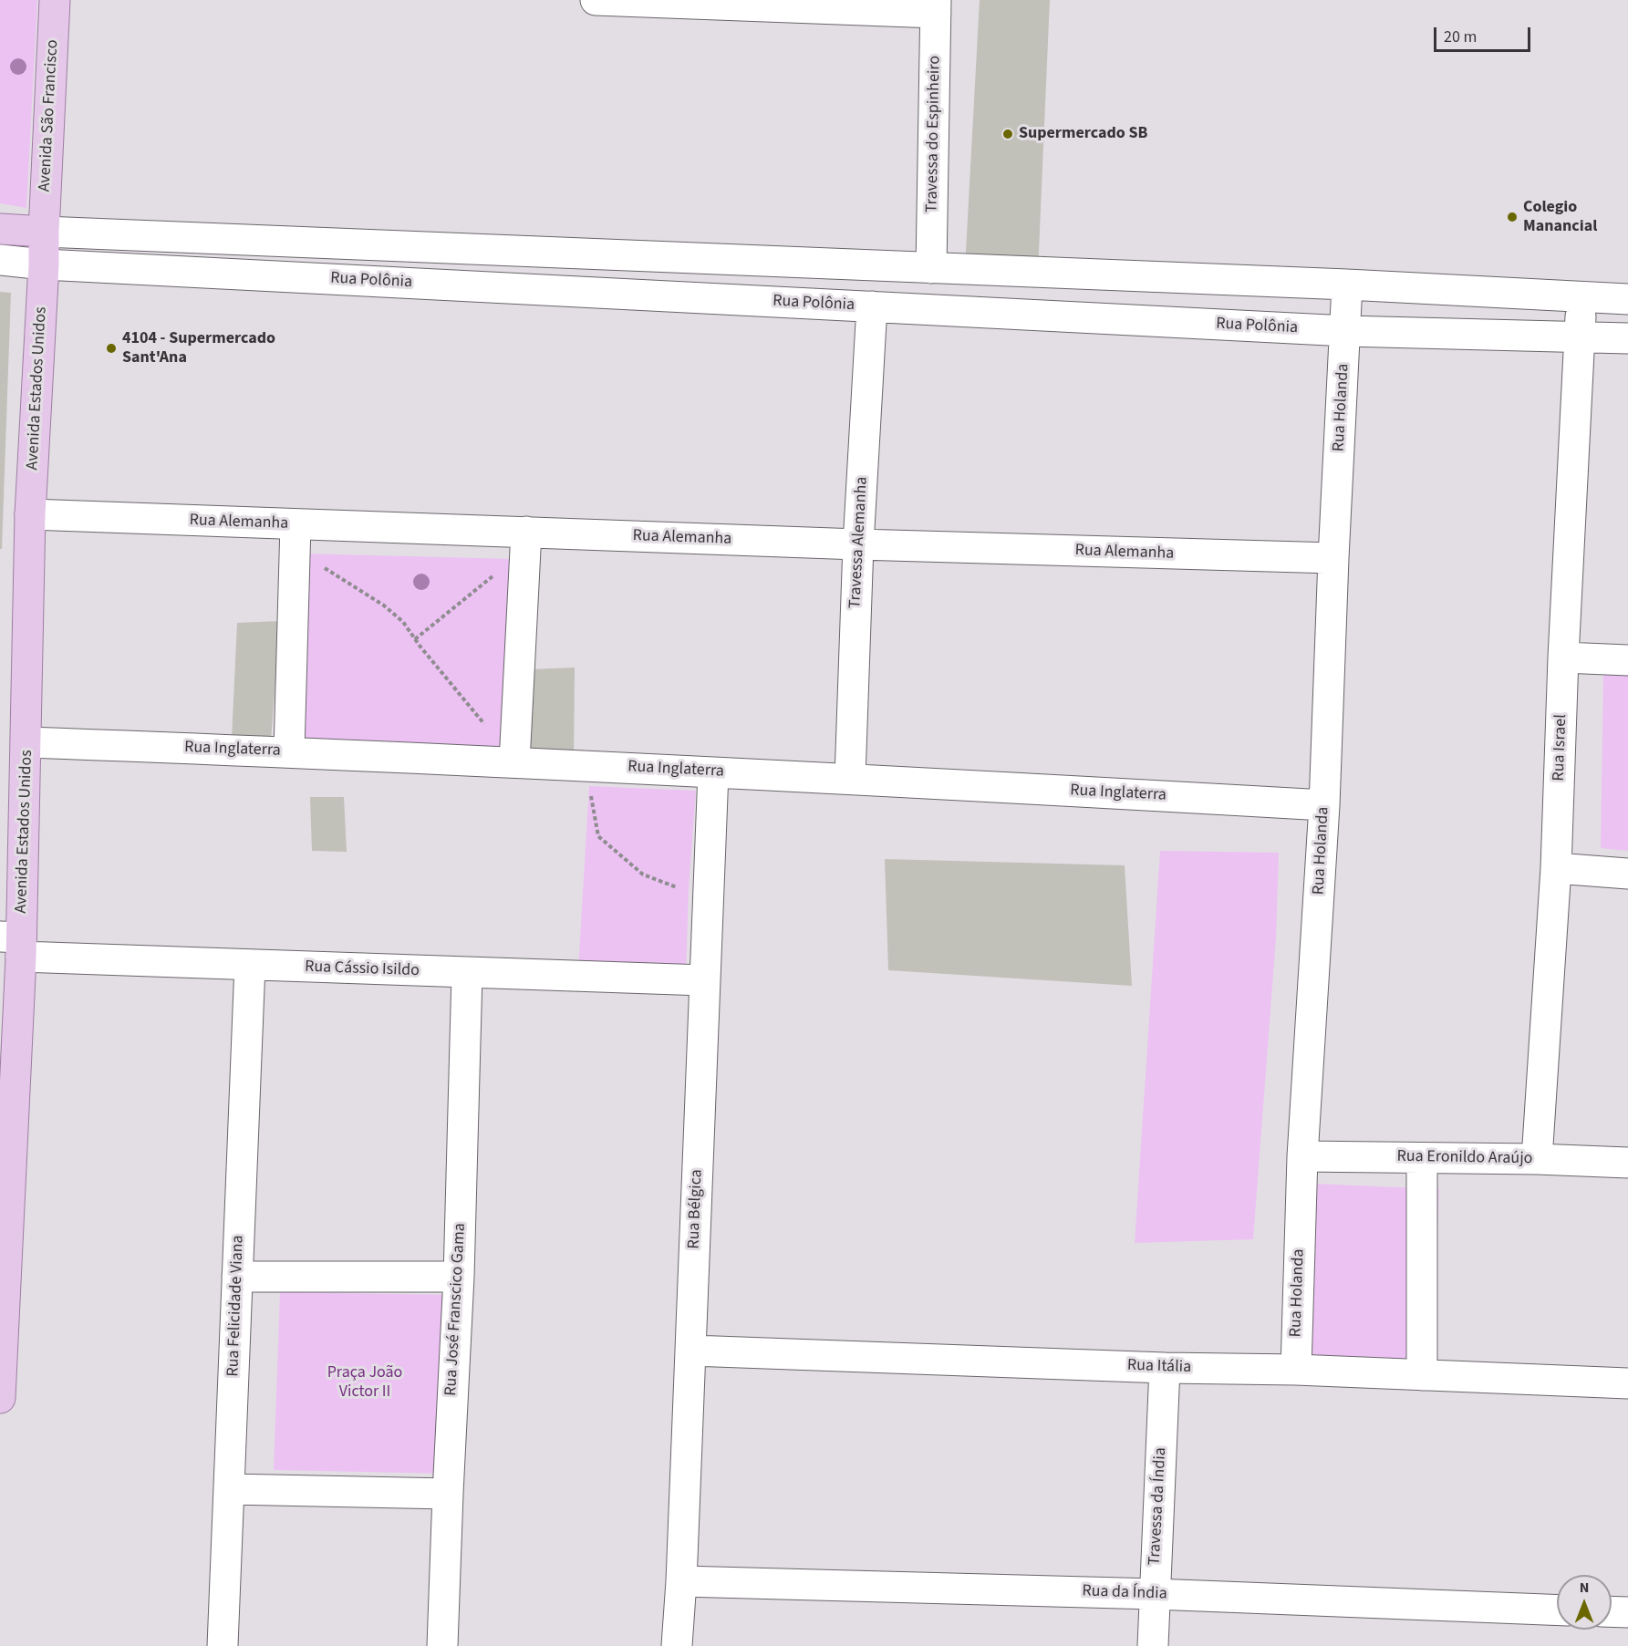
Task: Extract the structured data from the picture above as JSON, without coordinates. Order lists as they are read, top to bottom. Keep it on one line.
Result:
{"streets":{"main road":["Avenida São Francisco","Avenida Estados Unidos"],"street":["Travessa do Espinheiro","Rua Polônia","Rua Holanda","Rua Alemanha","Travessa Alemanha","Rua Israel","Rua Inglaterra","Rua Cássio Isildo","Rua Eronildo Araújo","Rua Bélgica","Rua Felicidade Viana","Rua José Franscico Gama","Rua Itália","Travessa da Índia","Rua da Índia"]},"crossings":[["Avenida São Francisco","Rua Polônia"],["Avenida São Francisco","Avenida Estados Unidos"],["Rua Polônia","Avenida Estados Unidos"],["Rua Polônia","Rua Holanda"],["Rua Polônia","Travessa Alemanha"],["Rua Polônia","Rua Israel"],["Avenida Estados Unidos","Rua Alemanha"],["Avenida Estados Unidos","Rua Inglaterra"],["Avenida Estados Unidos","Rua Cássio Isildo"],["Rua Holanda","Rua Alemanha"],["Rua Holanda","Rua Inglaterra"],["Rua Holanda","Rua Eronildo Araújo"],["Rua Holanda","Rua Itália"],["Rua Alemanha","Travessa Alemanha"],["Travessa Alemanha","Rua Inglaterra"],["Rua Israel","Rua Eronildo Araújo"],["Rua Inglaterra","Rua Bélgica"],["Rua Cássio Isildo","Rua Bélgica"],["Rua Cássio Isildo","Rua Felicidade Viana"],["Rua Cássio Isildo","Rua José Franscico Gama"],["Rua Bélgica","Rua Itália"],["Rua Bélgica","Rua da Índia"],["Rua Itália","Travessa da Índia"],["Travessa da Índia","Rua da Índia"]],"parks":["Praça João Victor II"],"places":["Supermercado SB","Colegio Manancial","4104 - Supermercado Sant'Ana"],"scale_bar":"20 m","north":"top"}
